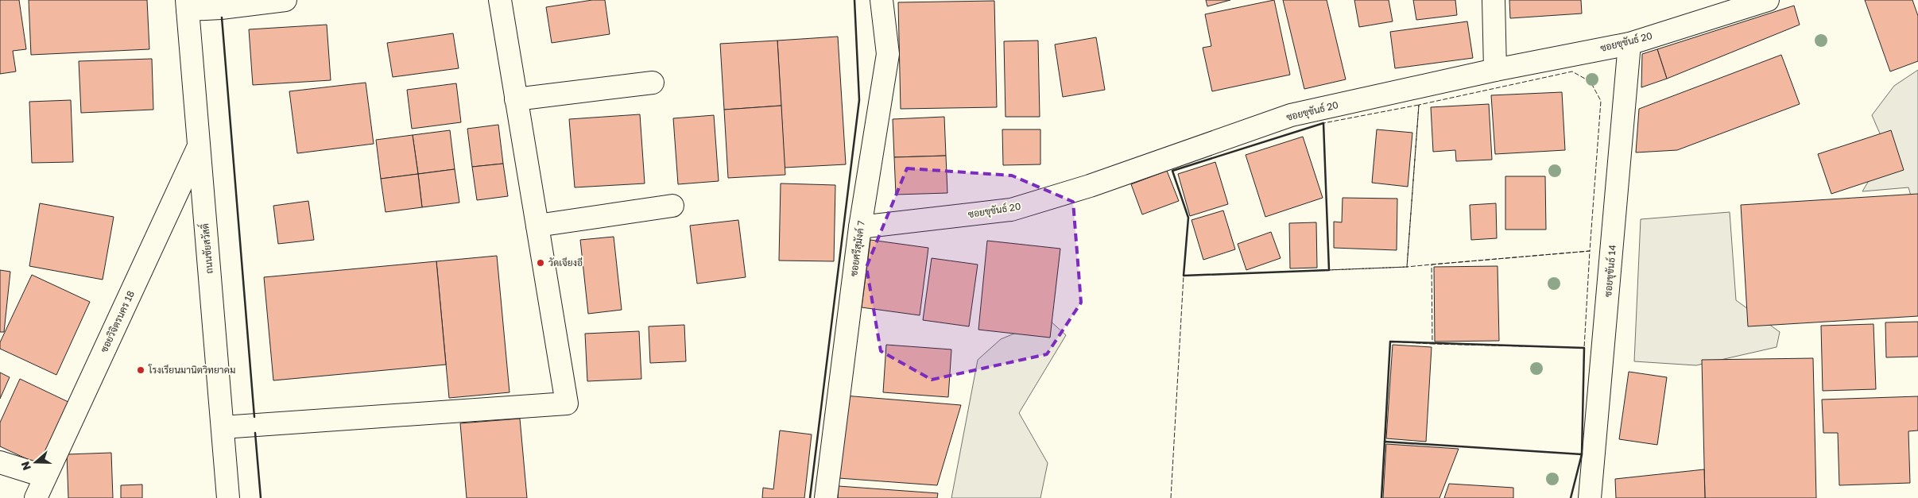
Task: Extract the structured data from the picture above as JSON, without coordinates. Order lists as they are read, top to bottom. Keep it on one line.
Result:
{"streets":{"street":["ซอยขุขันธ์ 20","ถนนชัยสวัสดิ์","ซอยศรีสุมังค์ 7","ซอยขุขันธ์ 14","ซอยวิจิตรนคร 18"]},"crossings":[["ซอยขุขันธ์ 20","ซอยศรีสุมังค์ 7"],["ซอยขุขันธ์ 20","ซอยขุขันธ์ 14"],["ถนนชัยสวัสดิ์","ซอยวิจิตรนคร 18"]],"places":["วัดเจียงอี","โรงเรียนมานิตวิทยาคม"],"north":"left"}
